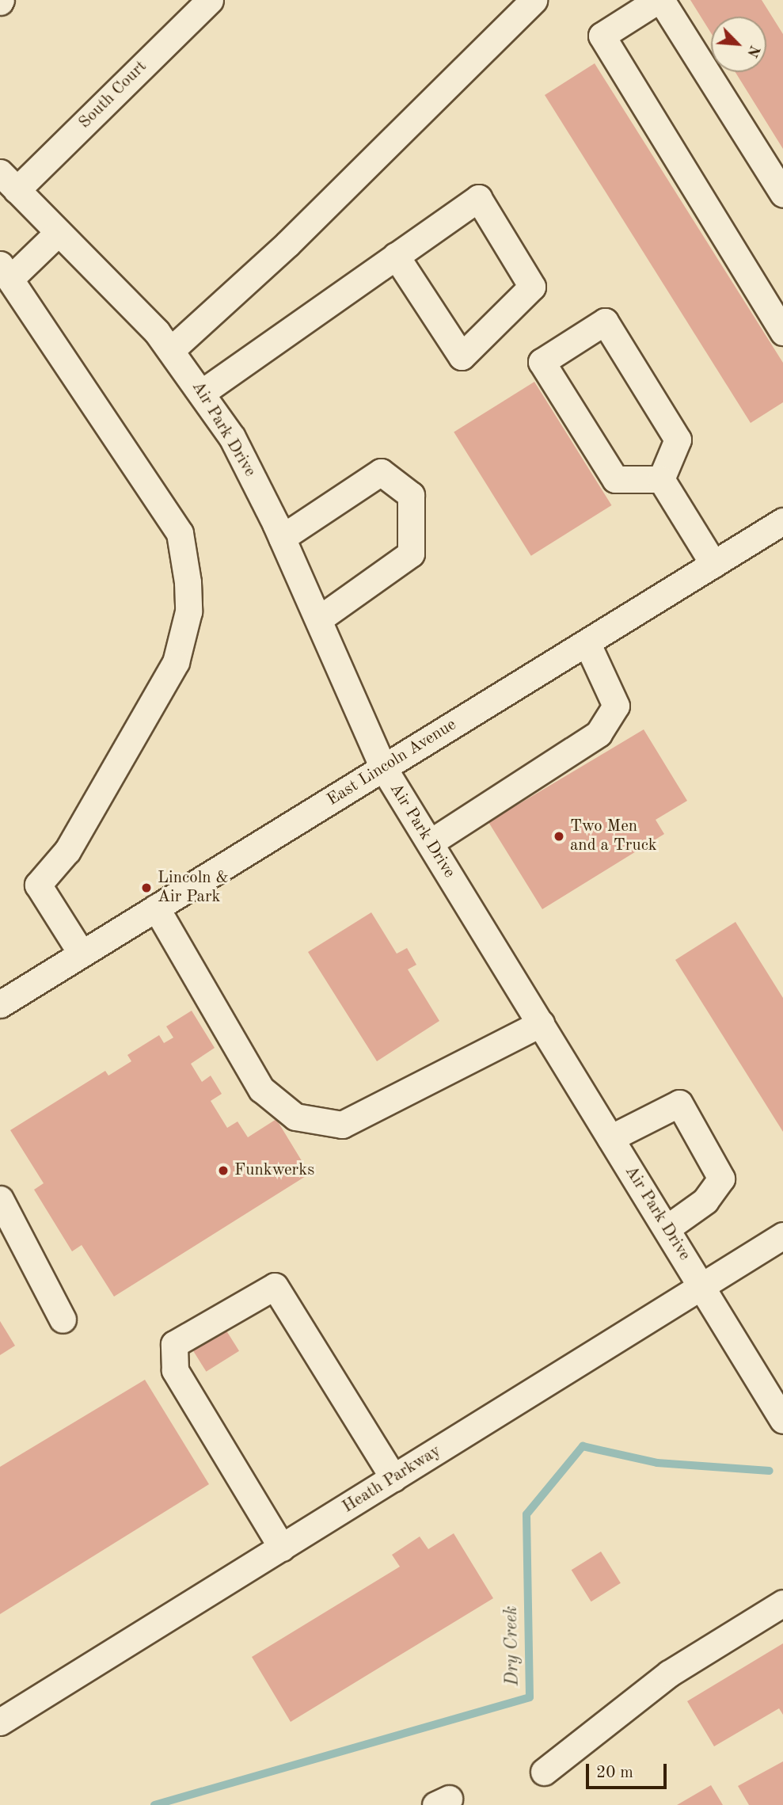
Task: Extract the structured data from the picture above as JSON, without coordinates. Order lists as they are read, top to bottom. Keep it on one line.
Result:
{"streets":{"street":["South Court","Air Park Drive","East Lincoln Avenue","Heath Parkway"]},"crossings":[["South Court","Air Park Drive"],["Air Park Drive","East Lincoln Avenue"],["Air Park Drive","Heath Parkway"]],"water":["Dry Creek"],"places":["Two Men and a Truck","Lincoln & Air Park","Funkwerks"],"scale_bar":"20 m","north":"bottom right"}
